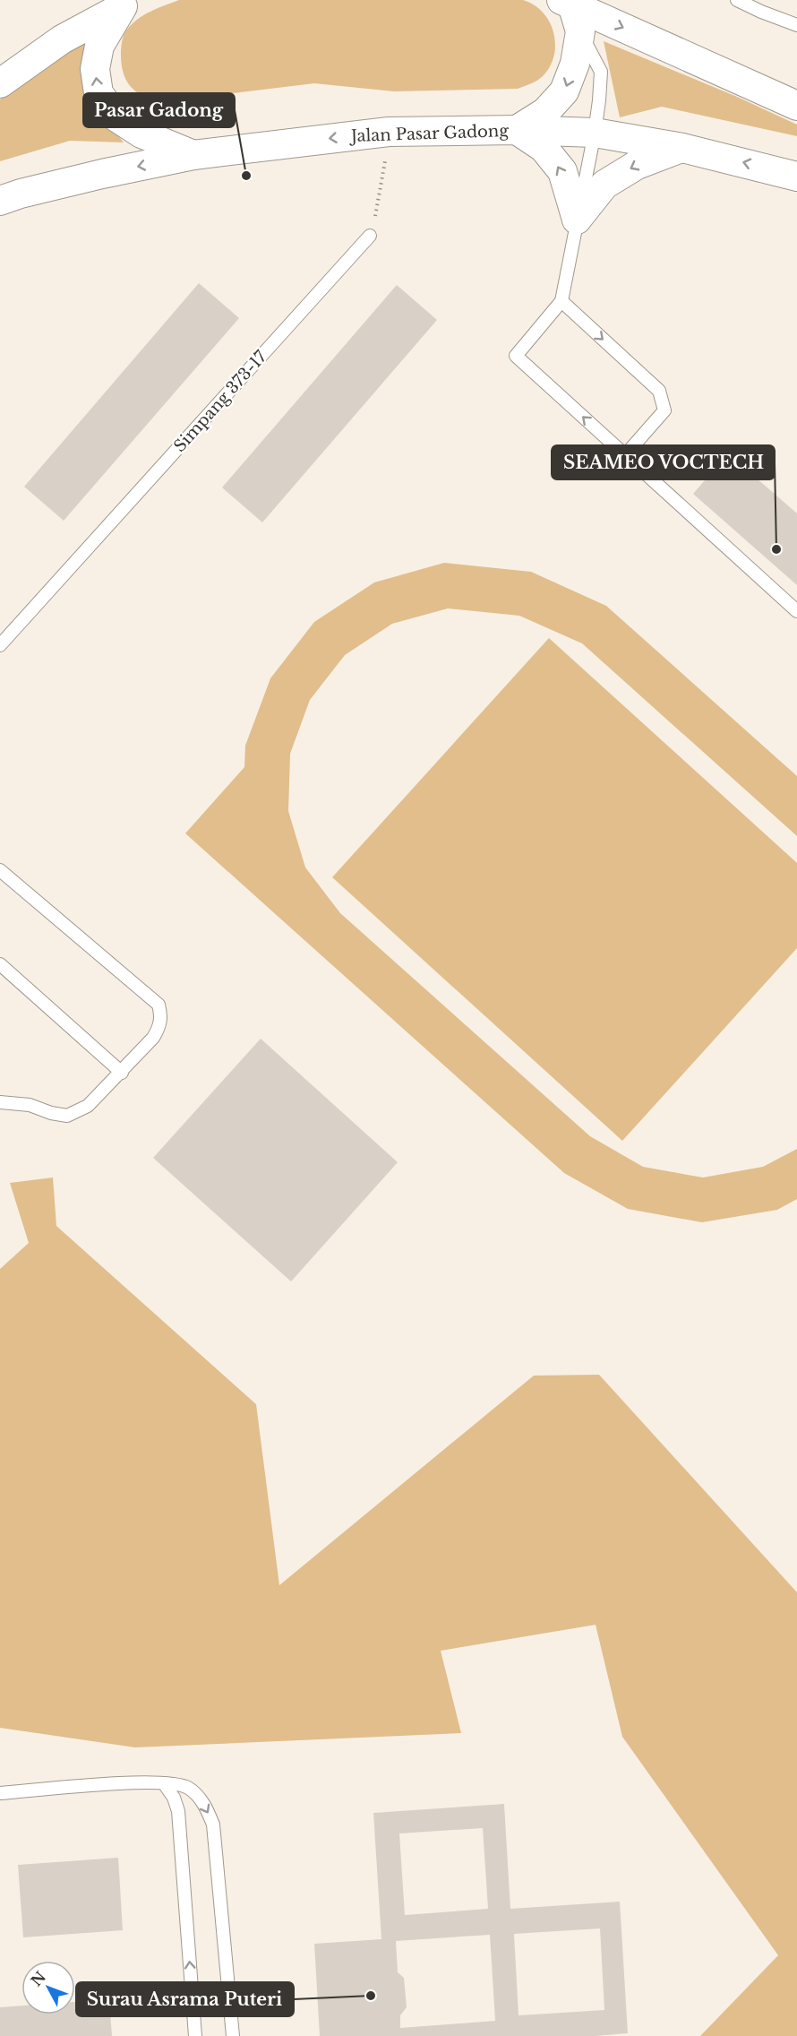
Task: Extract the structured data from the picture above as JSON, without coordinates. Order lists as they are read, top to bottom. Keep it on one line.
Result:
{"streets":{"street":["Jalan Pasar Gadong"],"lane":["Simpang 373-17"]},"one_way":["Jalan Pasar Gadong"],"places":["Pasar Gadong","SEAMEO VOCTECH","Surau Asrama Puteri"],"north":"top left"}
